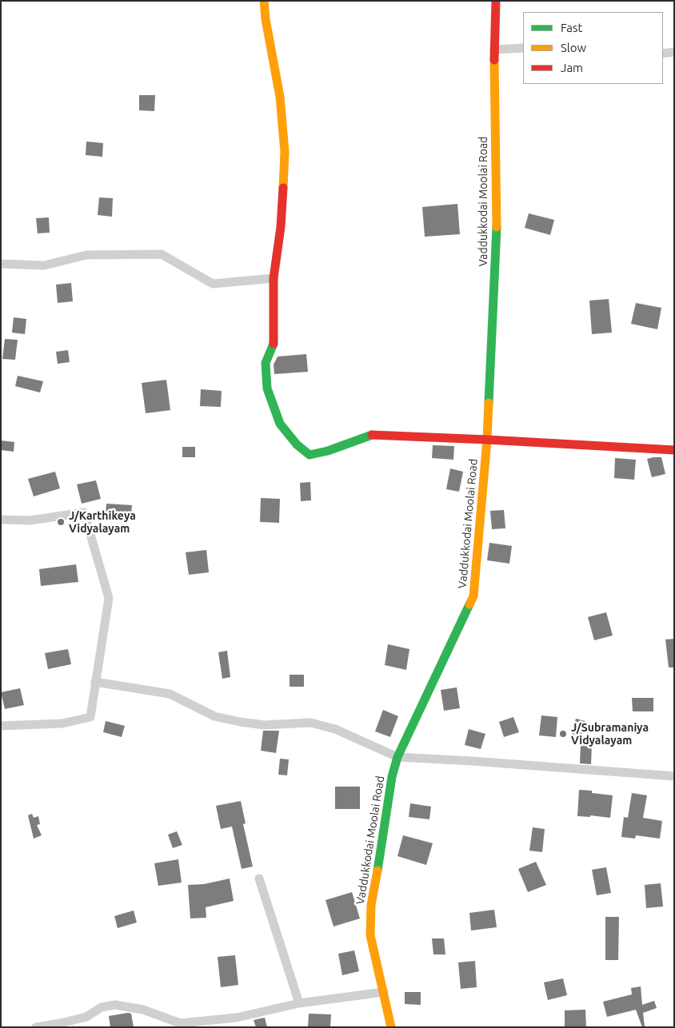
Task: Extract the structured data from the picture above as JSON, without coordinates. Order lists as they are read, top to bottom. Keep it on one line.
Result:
{"streets":{"street":["Vaddukkodai Moolai Road"]},"places":["J/Karthikeya Vidyalayam","J/Subramaniya Vidyalayam"],"legend":["Fast","Slow","Jam"]}
